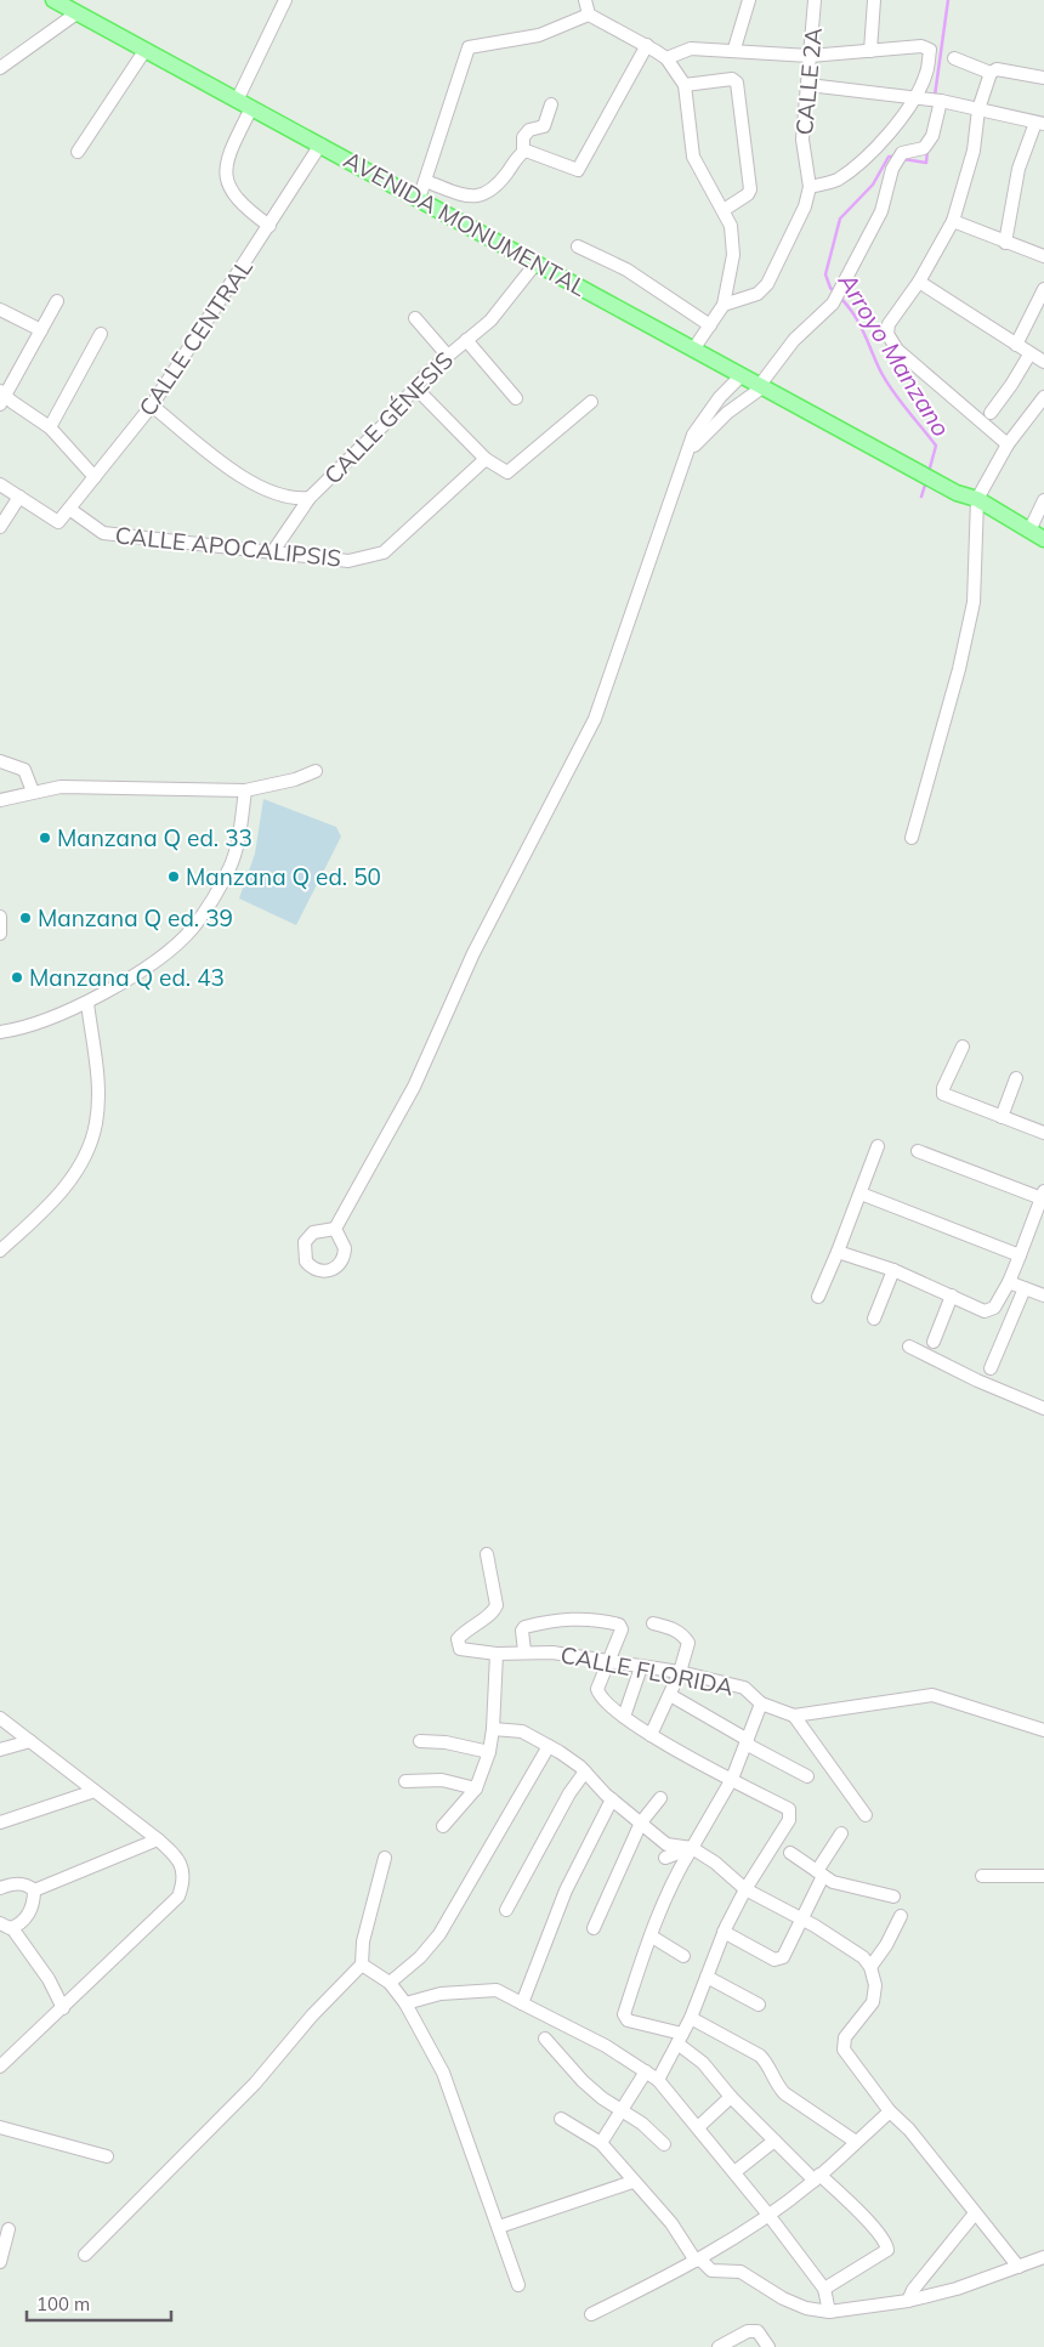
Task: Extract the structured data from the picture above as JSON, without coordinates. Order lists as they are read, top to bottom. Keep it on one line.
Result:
{"streets":{"main road":["AVENIDA MONUMENTAL"],"street":["CALLE 2A","CALLE CENTRAL","CALLE GÉNESIS","CALLE APOCALIPSIS","CALLE FLORIDA"]},"crossings":[["AVENIDA MONUMENTAL","CALLE CENTRAL"],["AVENIDA MONUMENTAL","CALLE GÉNESIS"],["CALLE CENTRAL","CALLE APOCALIPSIS"],["CALLE GÉNESIS","CALLE APOCALIPSIS"]],"water":["Arroyo Manzano"],"places":["Manzana Q ed. 33","Manzana Q ed. 50","Manzana Q ed. 39","Manzana Q ed. 43"],"scale_bar":"100 m"}
